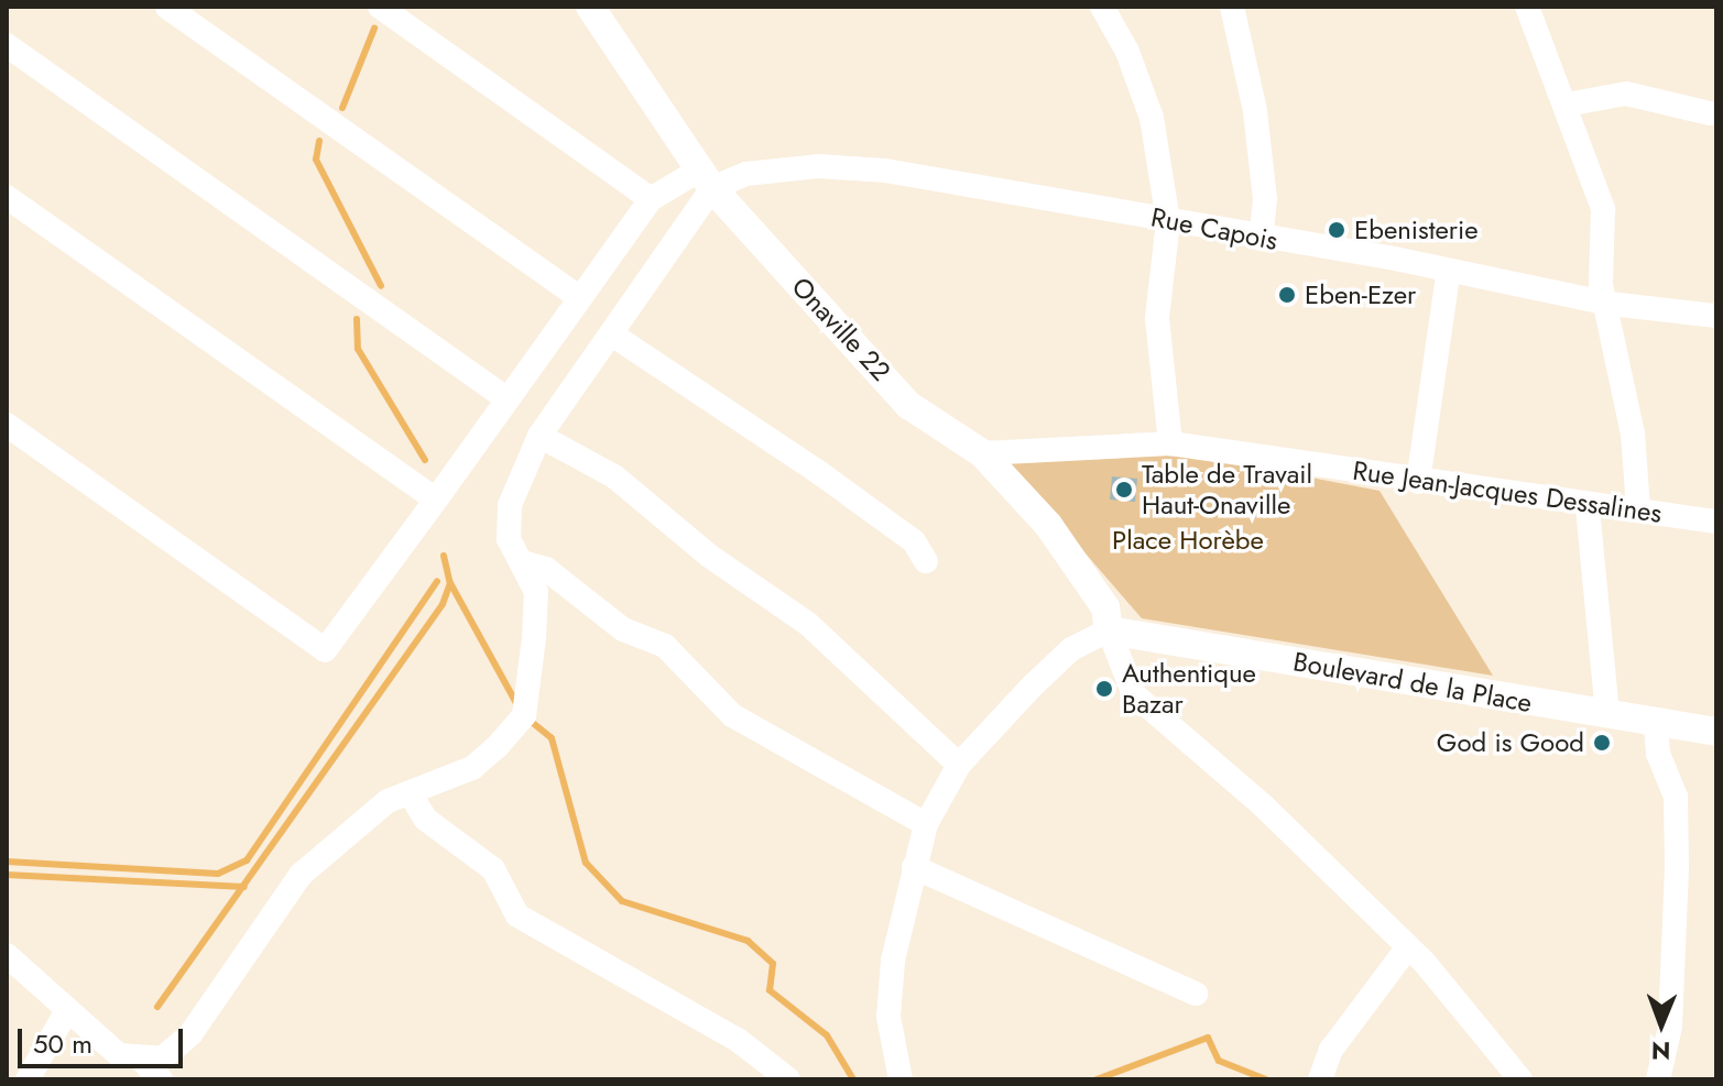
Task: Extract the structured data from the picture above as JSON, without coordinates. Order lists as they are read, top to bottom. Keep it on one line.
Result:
{"streets":{"street":["Rue Capois","Onaville 22","Rue Jean-Jacques Dessalines","Boulevard de la Place"]},"crossings":[["Rue Capois","Onaville 22"],["Onaville 22","Rue Jean-Jacques Dessalines"],["Onaville 22","Boulevard de la Place"]],"parks":["Place Horèbe"],"places":["Ebenisterie","Eben-Ezer","Table de Travail Haut-Onaville","Authentique Bazar","God is Good"],"scale_bar":"50 m","north":"bottom"}
